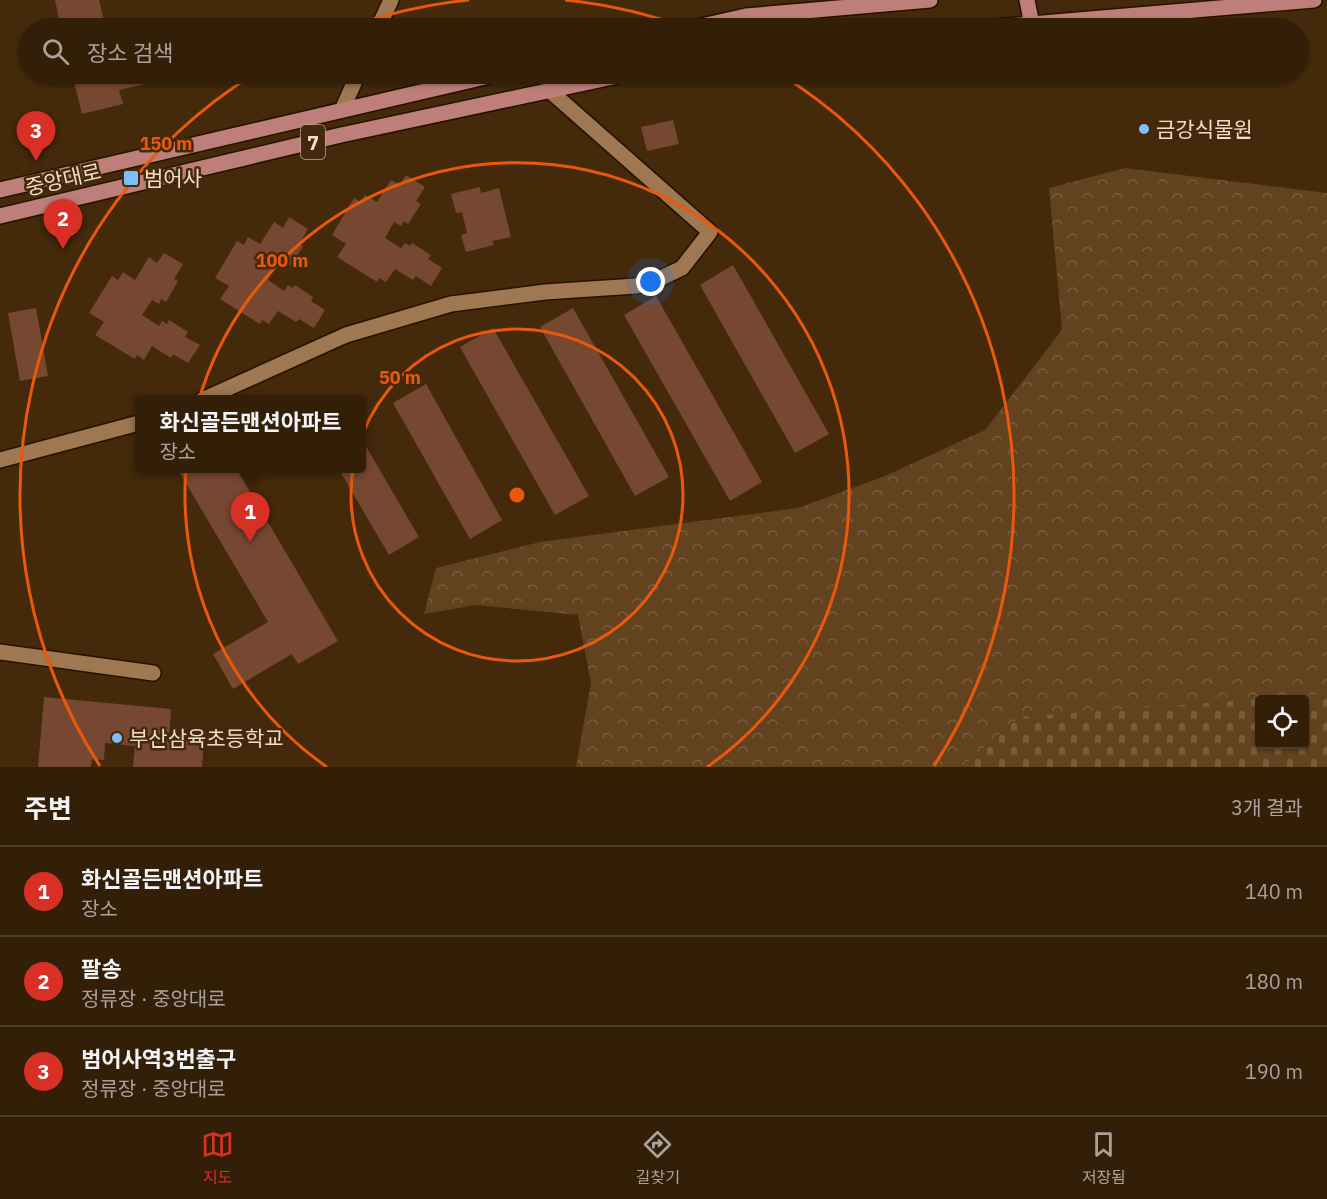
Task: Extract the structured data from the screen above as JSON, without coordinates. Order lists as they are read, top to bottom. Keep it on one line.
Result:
{"streets":{"main road":["7","중앙대로"]},"places":{"other":["금강식물원","부산삼육초등학교"],"transit":["범어사"]},"page":{"search":"장소 검색","pins":["3","2","1"],"popup":["화신골든맨션아파트","장소"],"heading":["주변","3개 결과"],"list":[{"mark":"1","name":"화신골든맨션아파트","note":"장소","value":"140 m"},{"mark":"2","name":"팔송","note":"정류장 · 중앙대로","value":"180 m"},{"mark":"3","name":"범어사역3번출구","note":"정류장 · 중앙대로","value":"190 m"}],"nav":["지도","길찾기","저장됨"]},"rings":["150 m","100 m","50 m"]}
